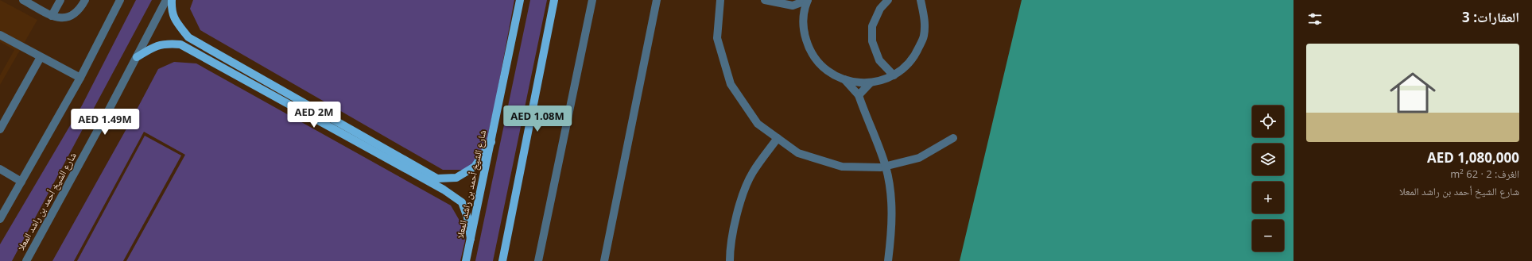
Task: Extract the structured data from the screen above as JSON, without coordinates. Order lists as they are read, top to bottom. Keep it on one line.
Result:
{"streets":{"main road":["شارع الشيخ أحمد بن راشد المعلا"]},"page":{"heading":"العقارات: 3","list":[{"name":"AED 1,080,000","note":"الغرف: 2 · 62 m² · شارع الشيخ أحمد بن راشد المعلا"}],"price":["AED 2M","AED 1.08M","AED 1.49M"],"map_buttons":["+","−"]}}
